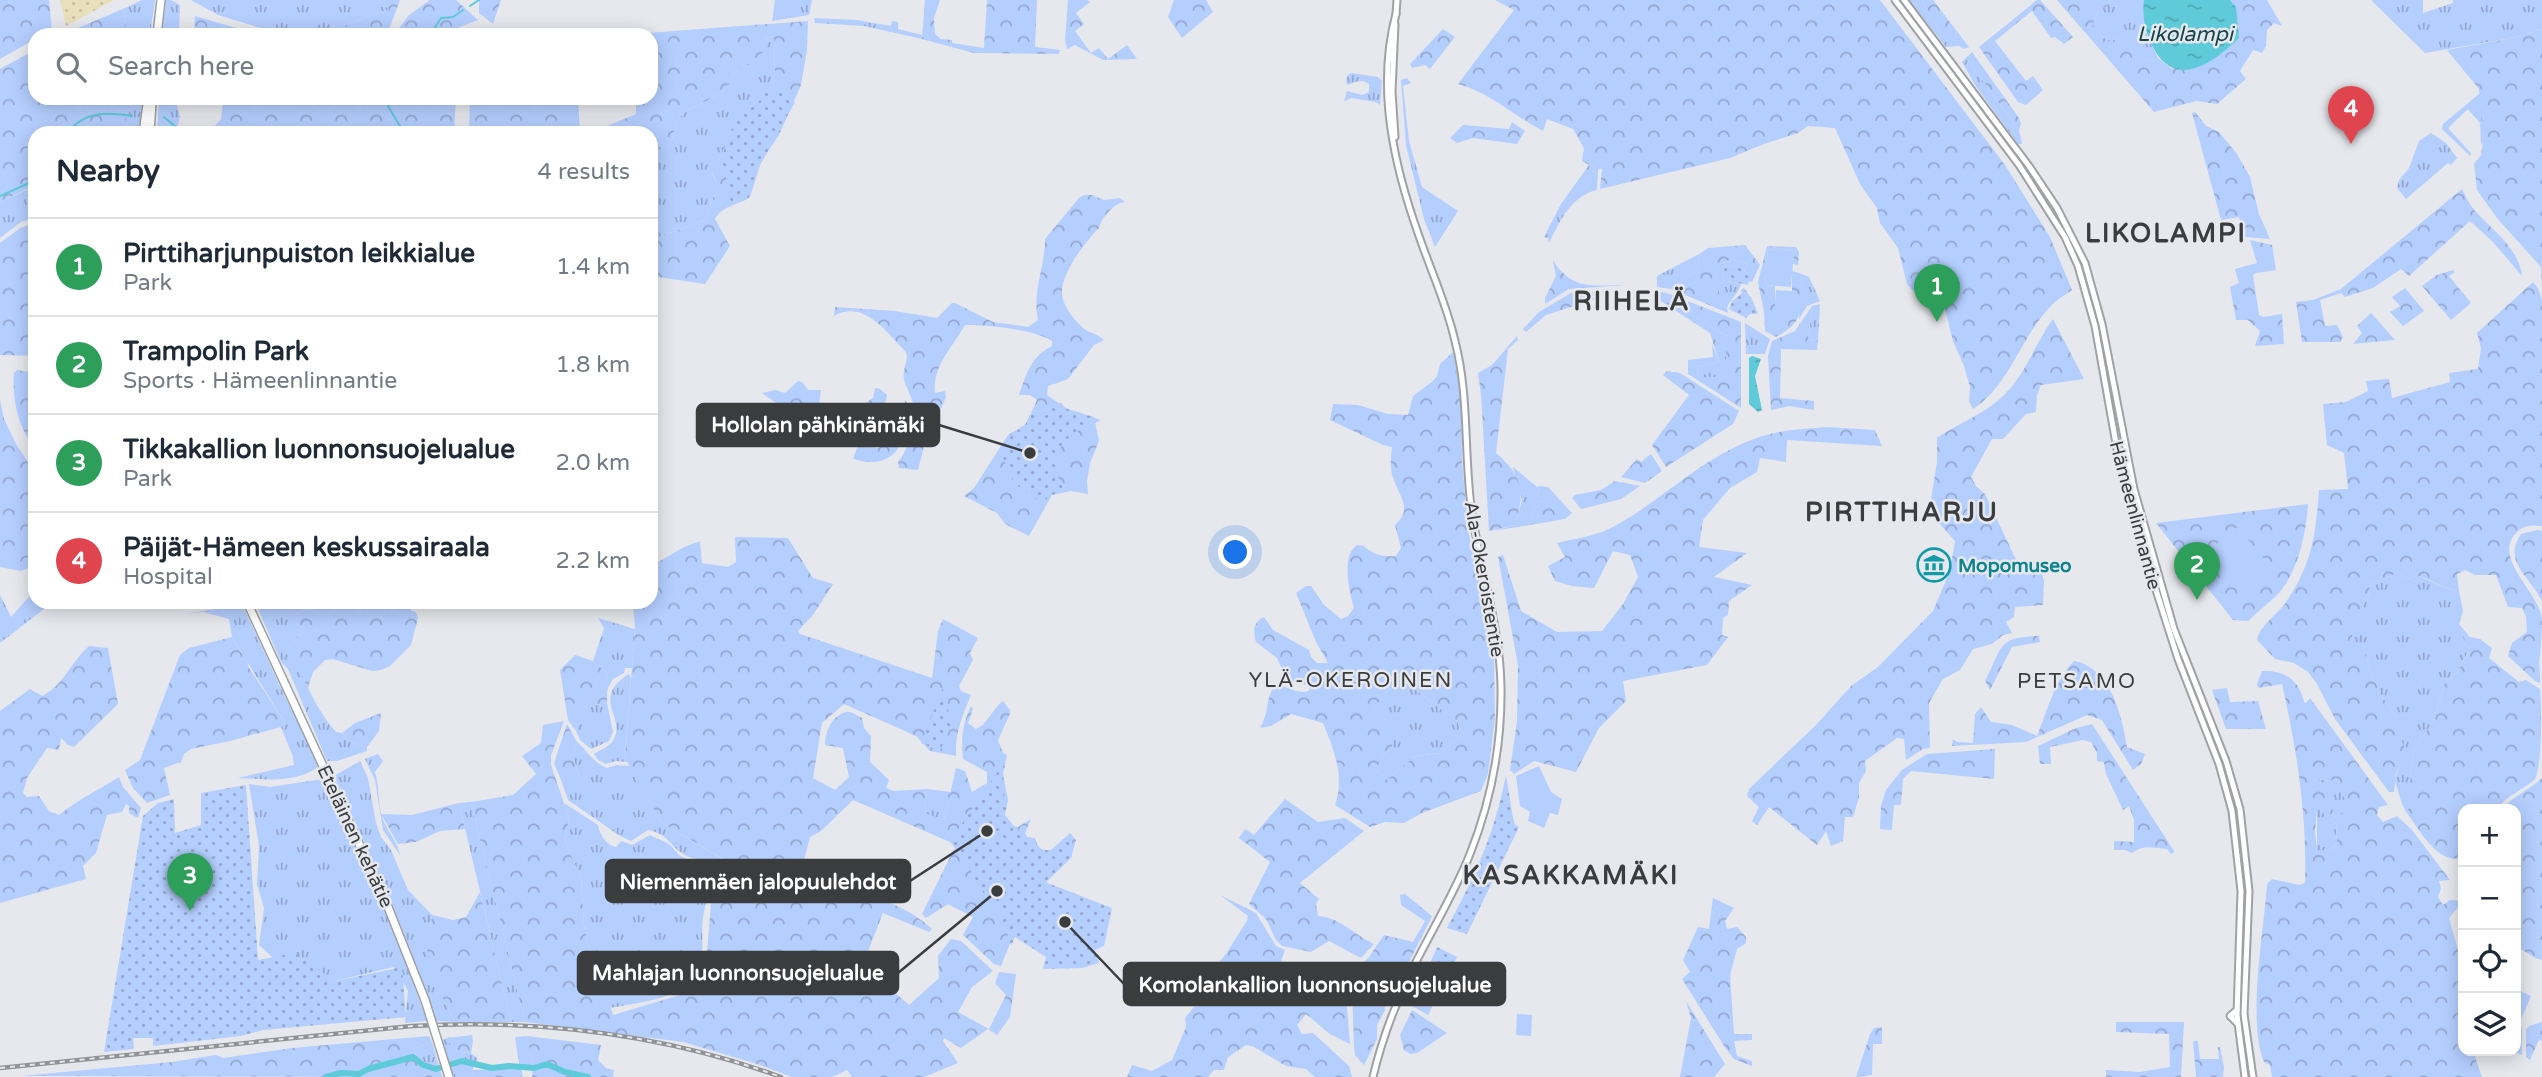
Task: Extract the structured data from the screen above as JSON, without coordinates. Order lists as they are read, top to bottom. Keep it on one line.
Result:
{"streets":{"highway":["Eteläinen kehätie"],"main road":["Hämeenlinnantie","Ala-Okeroistentie"]},"districts":["LIKOLAMPI","RIIHELÄ","PIRTTIHARJU","YLÄ-OKEROINEN","PETSAMO","KASAKKAMÄKI"],"water":["Likolampi"],"places":{"other":["Hollolan pähkinämäki","Niemenmäen jalopuulehdot","Mahlajan luonnonsuojelualue","Komolankallion luonnonsuojelualue"],"museum":["Mopomuseo"]},"page":{"search":"Search here","pins":["4","1","2","3"],"heading":["Nearby","4 results"],"list":[{"mark":"1","name":"Pirttiharjunpuiston leikkialue","note":"Park","value":"1.4 km"},{"mark":"2","name":"Trampolin Park","note":"Sports · Hämeenlinnantie","value":"1.8 km"},{"mark":"3","name":"Tikkakallion luonnonsuojelualue","note":"Park","value":"2.0 km"},{"mark":"4","name":"Päijät-Hämeen keskussairaala","note":"Hospital","value":"2.2 km"}],"map_buttons":["+","−"]}}
